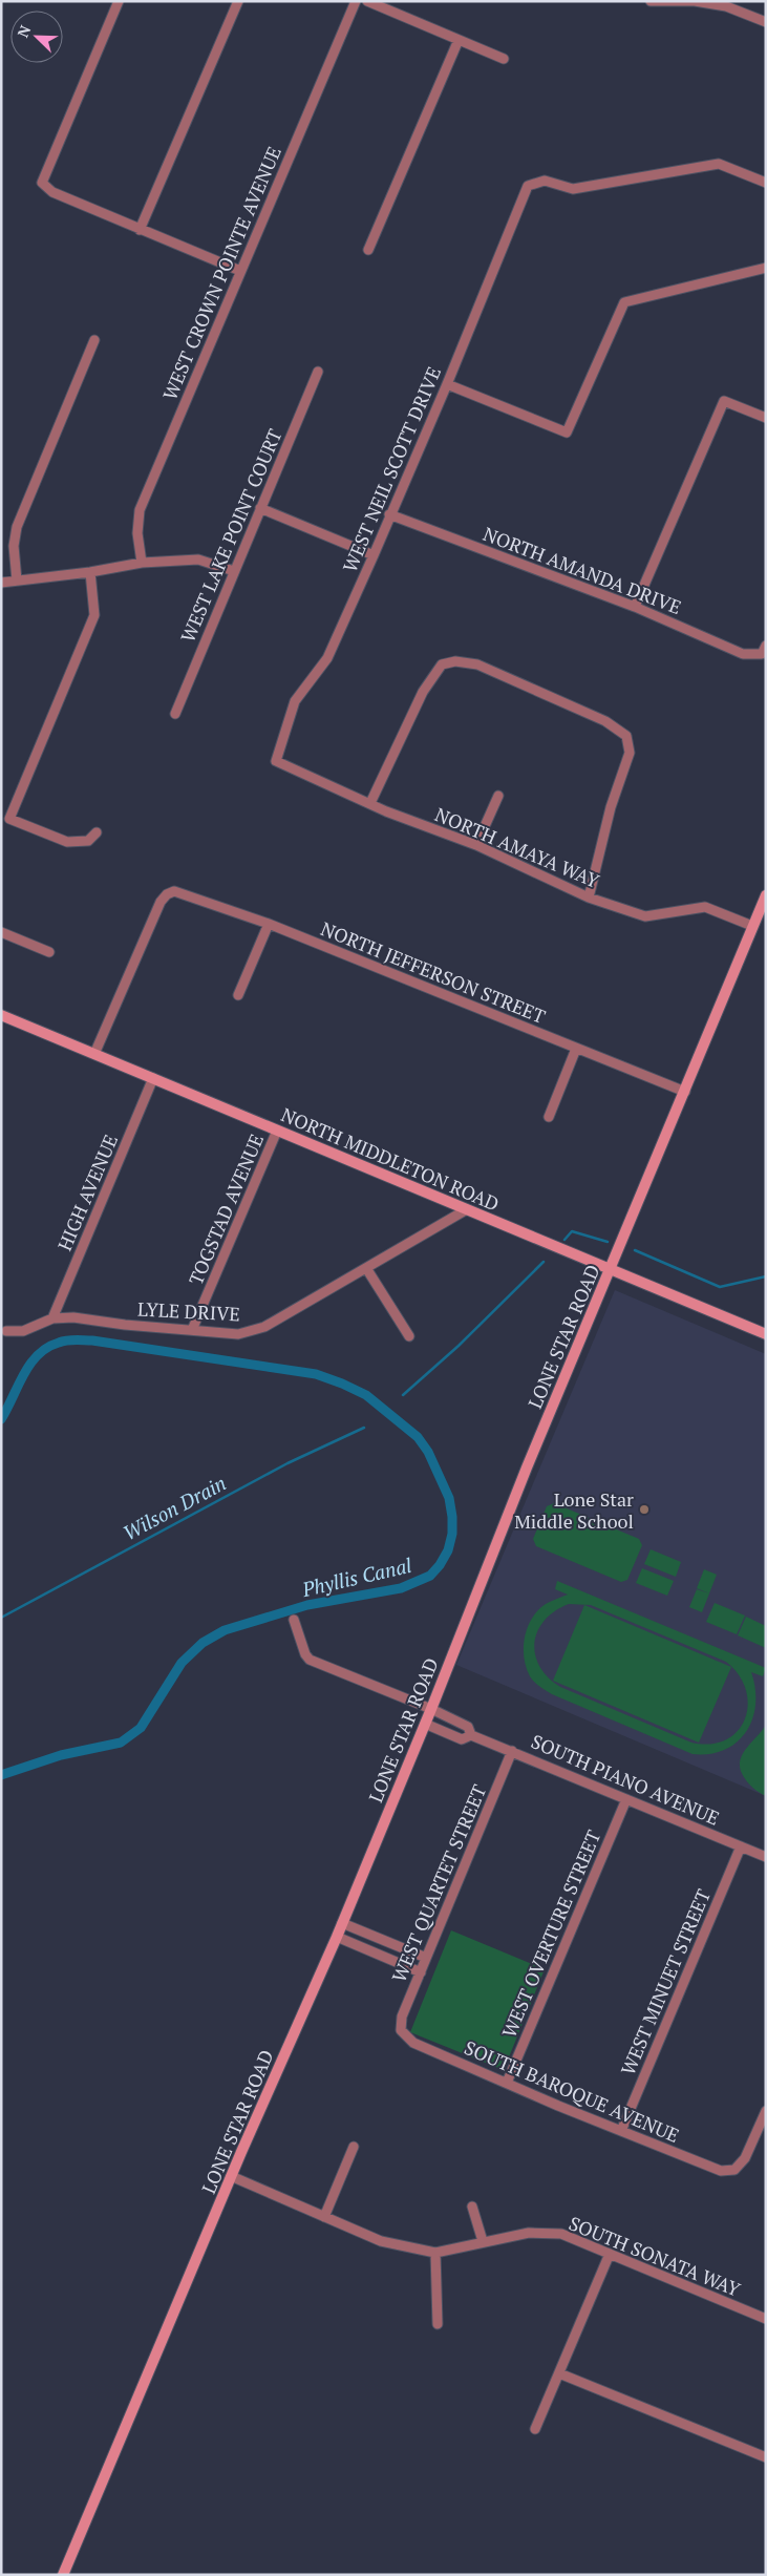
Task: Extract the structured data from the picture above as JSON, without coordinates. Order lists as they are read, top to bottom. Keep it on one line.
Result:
{"streets":{"main road":["NORTH MIDDLETON ROAD","LONE STAR ROAD"],"street":["WEST CROWN POINTE AVENUE","WEST NEIL SCOTT DRIVE","WEST LAKE POINT COURT","NORTH AMANDA DRIVE","NORTH AMAYA WAY","NORTH JEFFERSON STREET","HIGH AVENUE","TOGSTAD AVENUE","LYLE DRIVE","SOUTH PIANO AVENUE","WEST QUARTET STREET","WEST OVERTURE STREET","WEST MINUET STREET","SOUTH BAROQUE AVENUE","SOUTH SONATA WAY"]},"crossings":[["WEST NEIL SCOTT DRIVE","NORTH AMANDA DRIVE"],["WEST NEIL SCOTT DRIVE","NORTH AMAYA WAY"],["NORTH AMAYA WAY","LONE STAR ROAD"],["NORTH JEFFERSON STREET","NORTH MIDDLETON ROAD"],["NORTH JEFFERSON STREET","LONE STAR ROAD"],["NORTH MIDDLETON ROAD","HIGH AVENUE"],["NORTH MIDDLETON ROAD","TOGSTAD AVENUE"],["NORTH MIDDLETON ROAD","LYLE DRIVE"],["NORTH MIDDLETON ROAD","LONE STAR ROAD"],["HIGH AVENUE","LYLE DRIVE"],["TOGSTAD AVENUE","LYLE DRIVE"],["LONE STAR ROAD","SOUTH PIANO AVENUE"],["LONE STAR ROAD","SOUTH SONATA WAY"],["SOUTH PIANO AVENUE","WEST QUARTET STREET"],["SOUTH PIANO AVENUE","WEST OVERTURE STREET"],["SOUTH PIANO AVENUE","WEST MINUET STREET"],["WEST QUARTET STREET","SOUTH BAROQUE AVENUE"],["WEST OVERTURE STREET","SOUTH BAROQUE AVENUE"],["WEST MINUET STREET","SOUTH BAROQUE AVENUE"]],"water":["Wilson Drain","Phyllis Canal"],"places":["Lone Star Middle School"],"north":"top left"}
